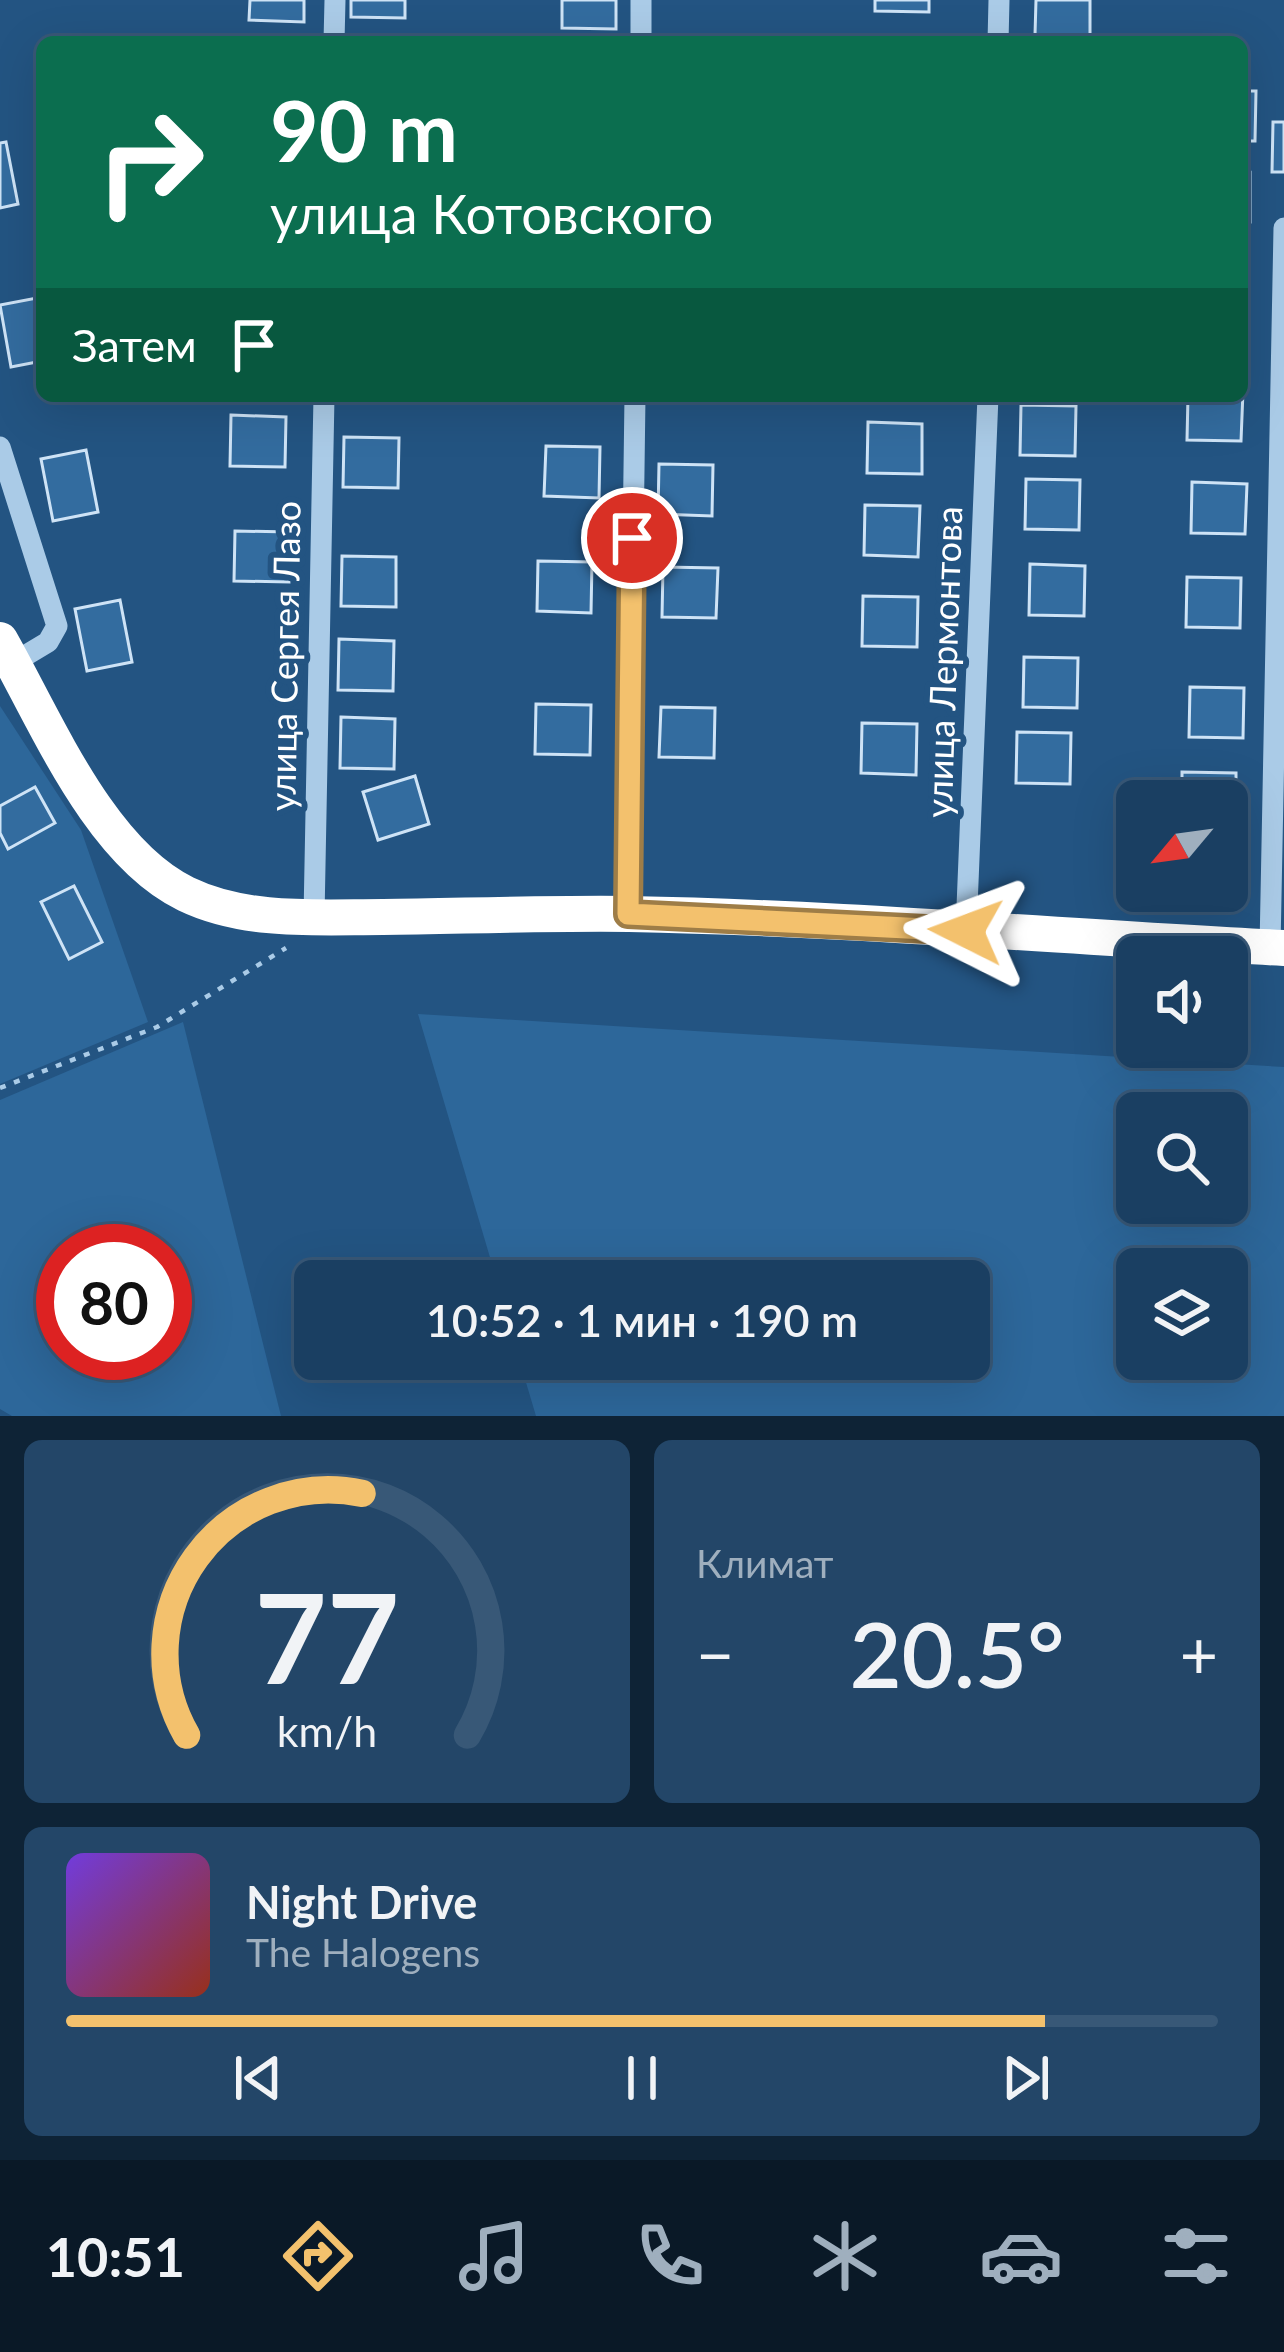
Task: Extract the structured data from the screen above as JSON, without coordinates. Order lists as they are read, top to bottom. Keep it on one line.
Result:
{"streets":{"street":["улица Сергея Лазо","улица Лермонтова"]},"north":"bottom left","page":{"turn":["90 m","улица Котовского"],"then":"Затем","limit":"80","trip":"10:52 · 1 мин · 190 m","tile":"Климат","heat":["−","20.5°","+"],"song":["Night Drive","The Halogens"],"tabs":"10:51","gauge":["77","km/h"]}}
